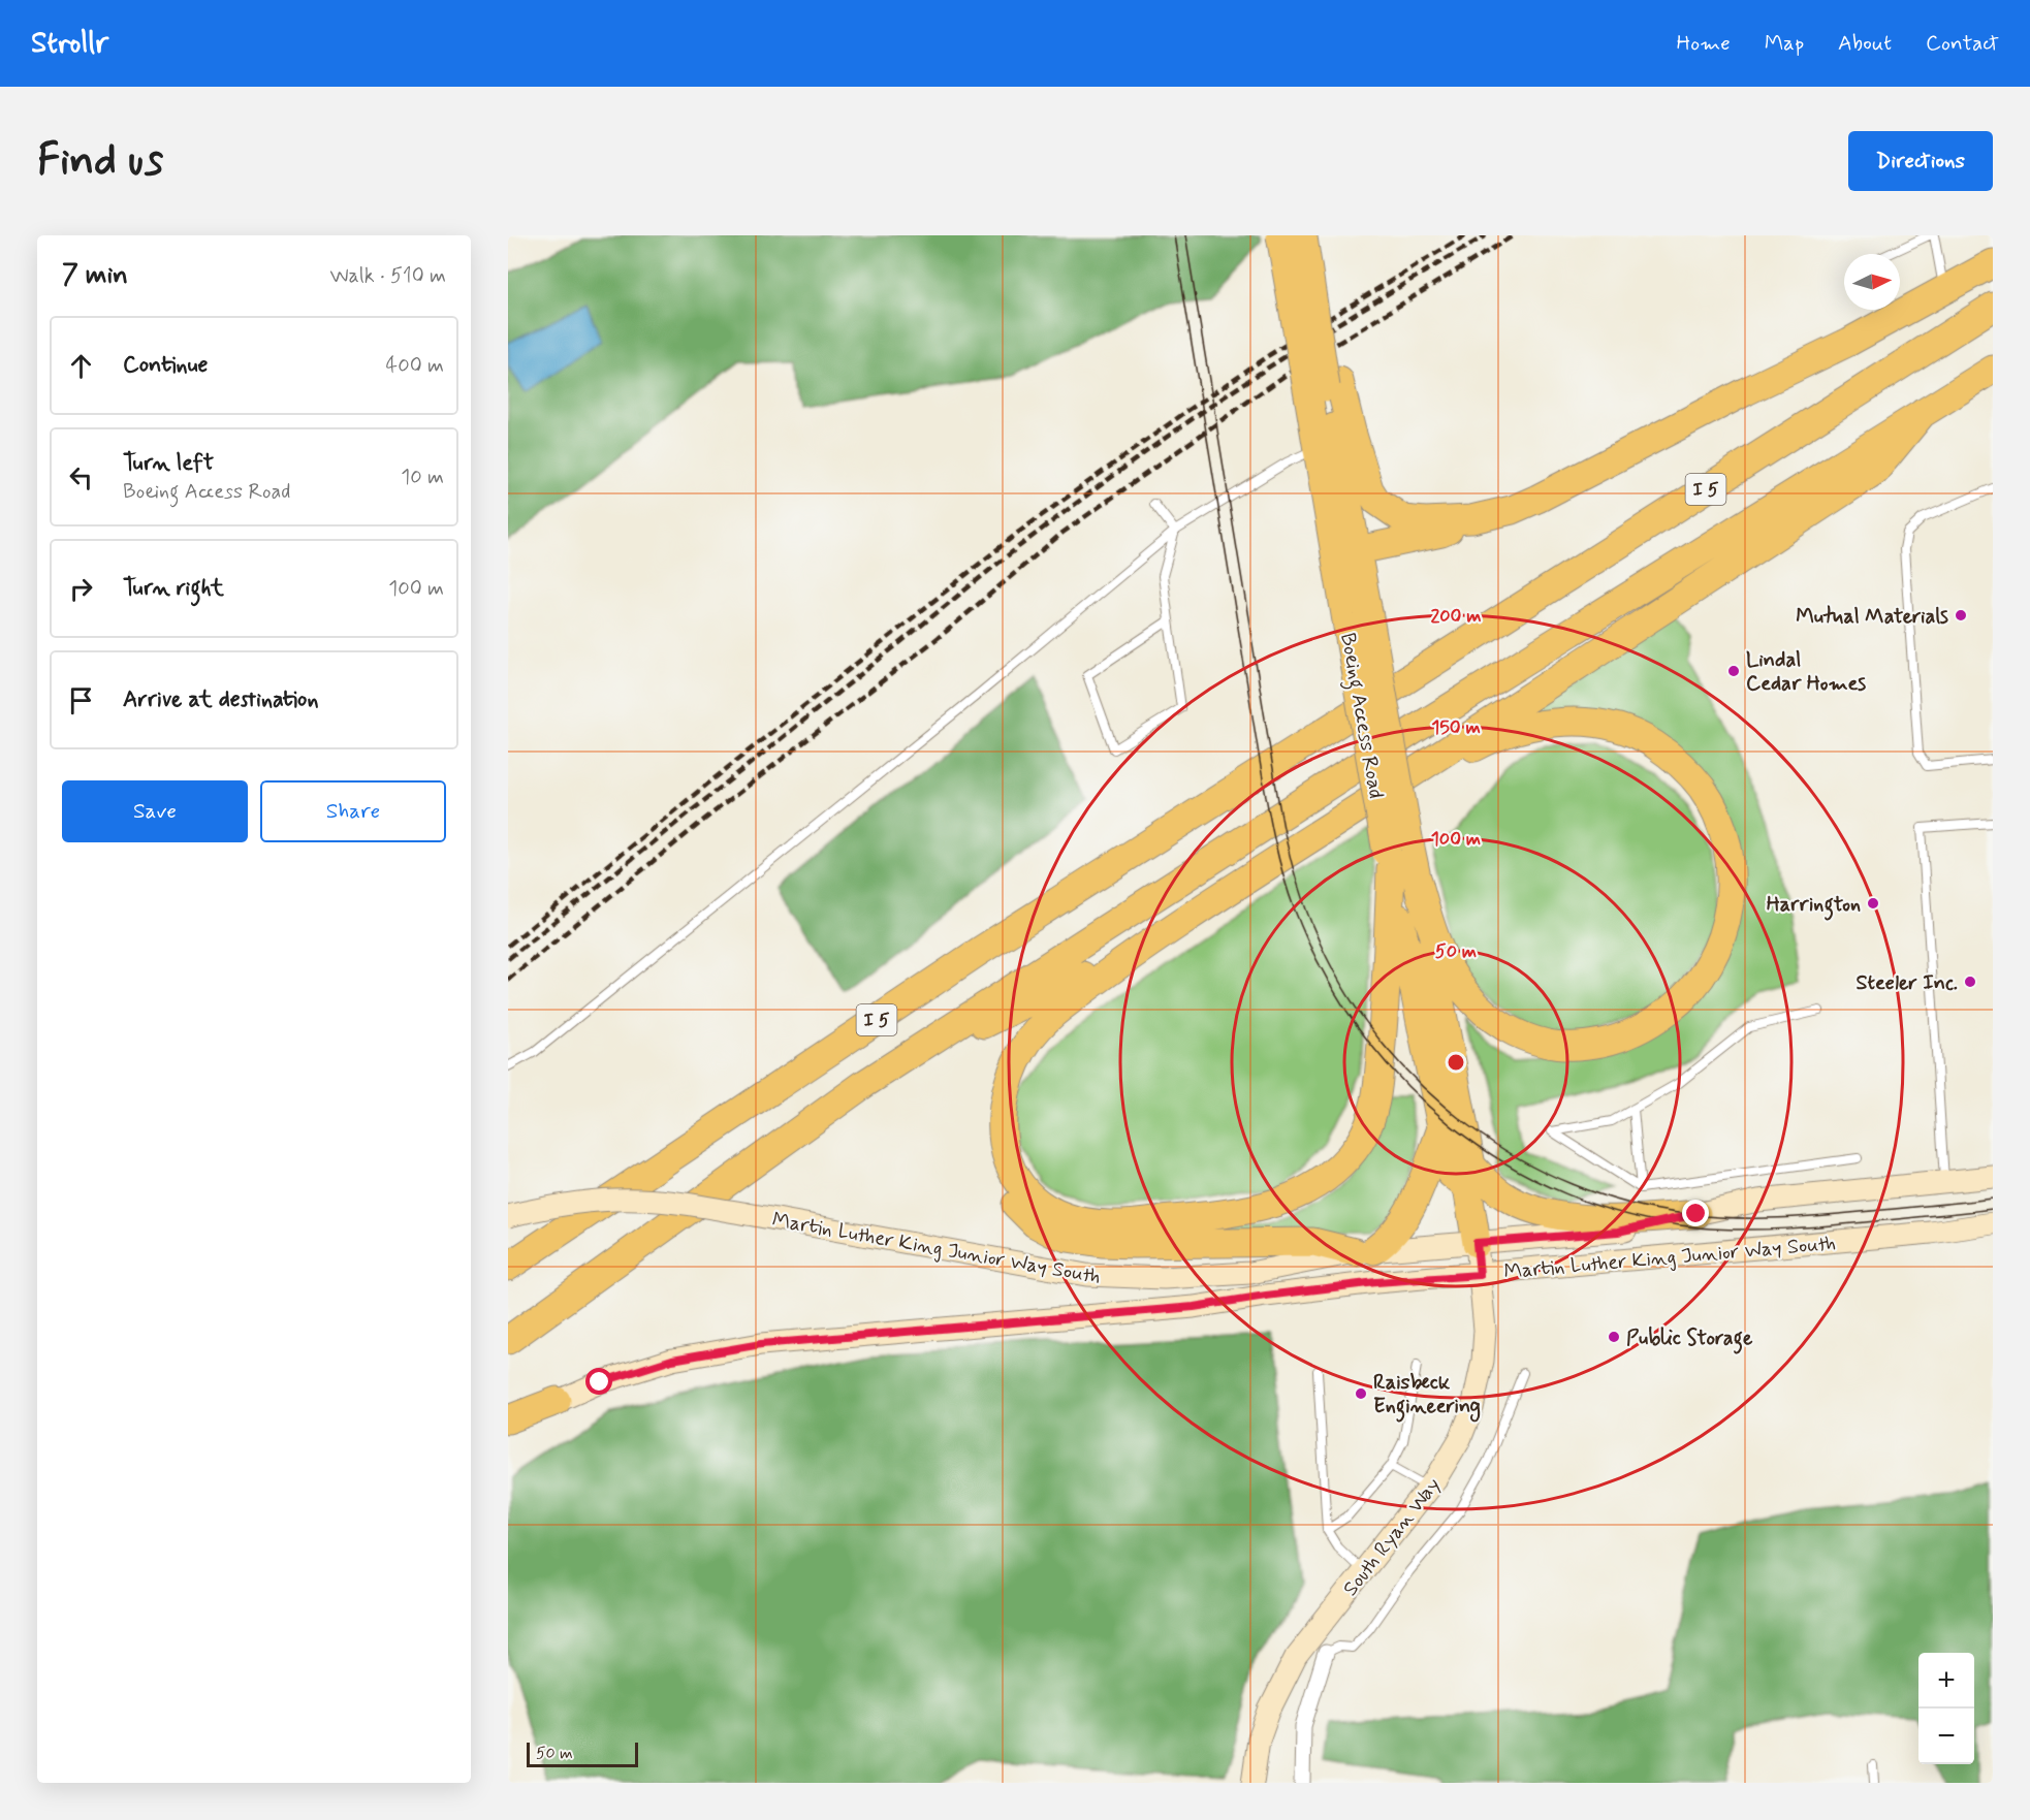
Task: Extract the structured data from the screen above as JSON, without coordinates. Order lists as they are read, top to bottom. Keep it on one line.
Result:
{"streets":{"highway":["I 5","Boeing Access Road"],"main road":["Martin Luther King Junior Way South","South Ryan Way"]},"crossings":[["Boeing Access Road","Martin Luther King Junior Way South"],["Boeing Access Road","South Ryan Way"],["Martin Luther King Junior Way South","South Ryan Way"]],"places":["Mutual Materials","Lindal Cedar Homes","Harrington","Steeler Inc.","Public Storage","Raisbeck Engineering"],"scale_bar":"50 m","north":"right","page":{"header":"Strollr","nav":["Home","Map","About","Contact"],"buttons":["Directions",["Save","Share"]],"title":"Find us","heading":["7 min","Walk · 510 m"],"list":[["Continue","400 m"],["Turn left","Boeing Access Road","10 m"],["Turn right","100 m"],"Arrive at destination"],"map_buttons":["+","−"],"scale":"50 m"},"rings":["200 m","150 m","100 m","50 m"]}
